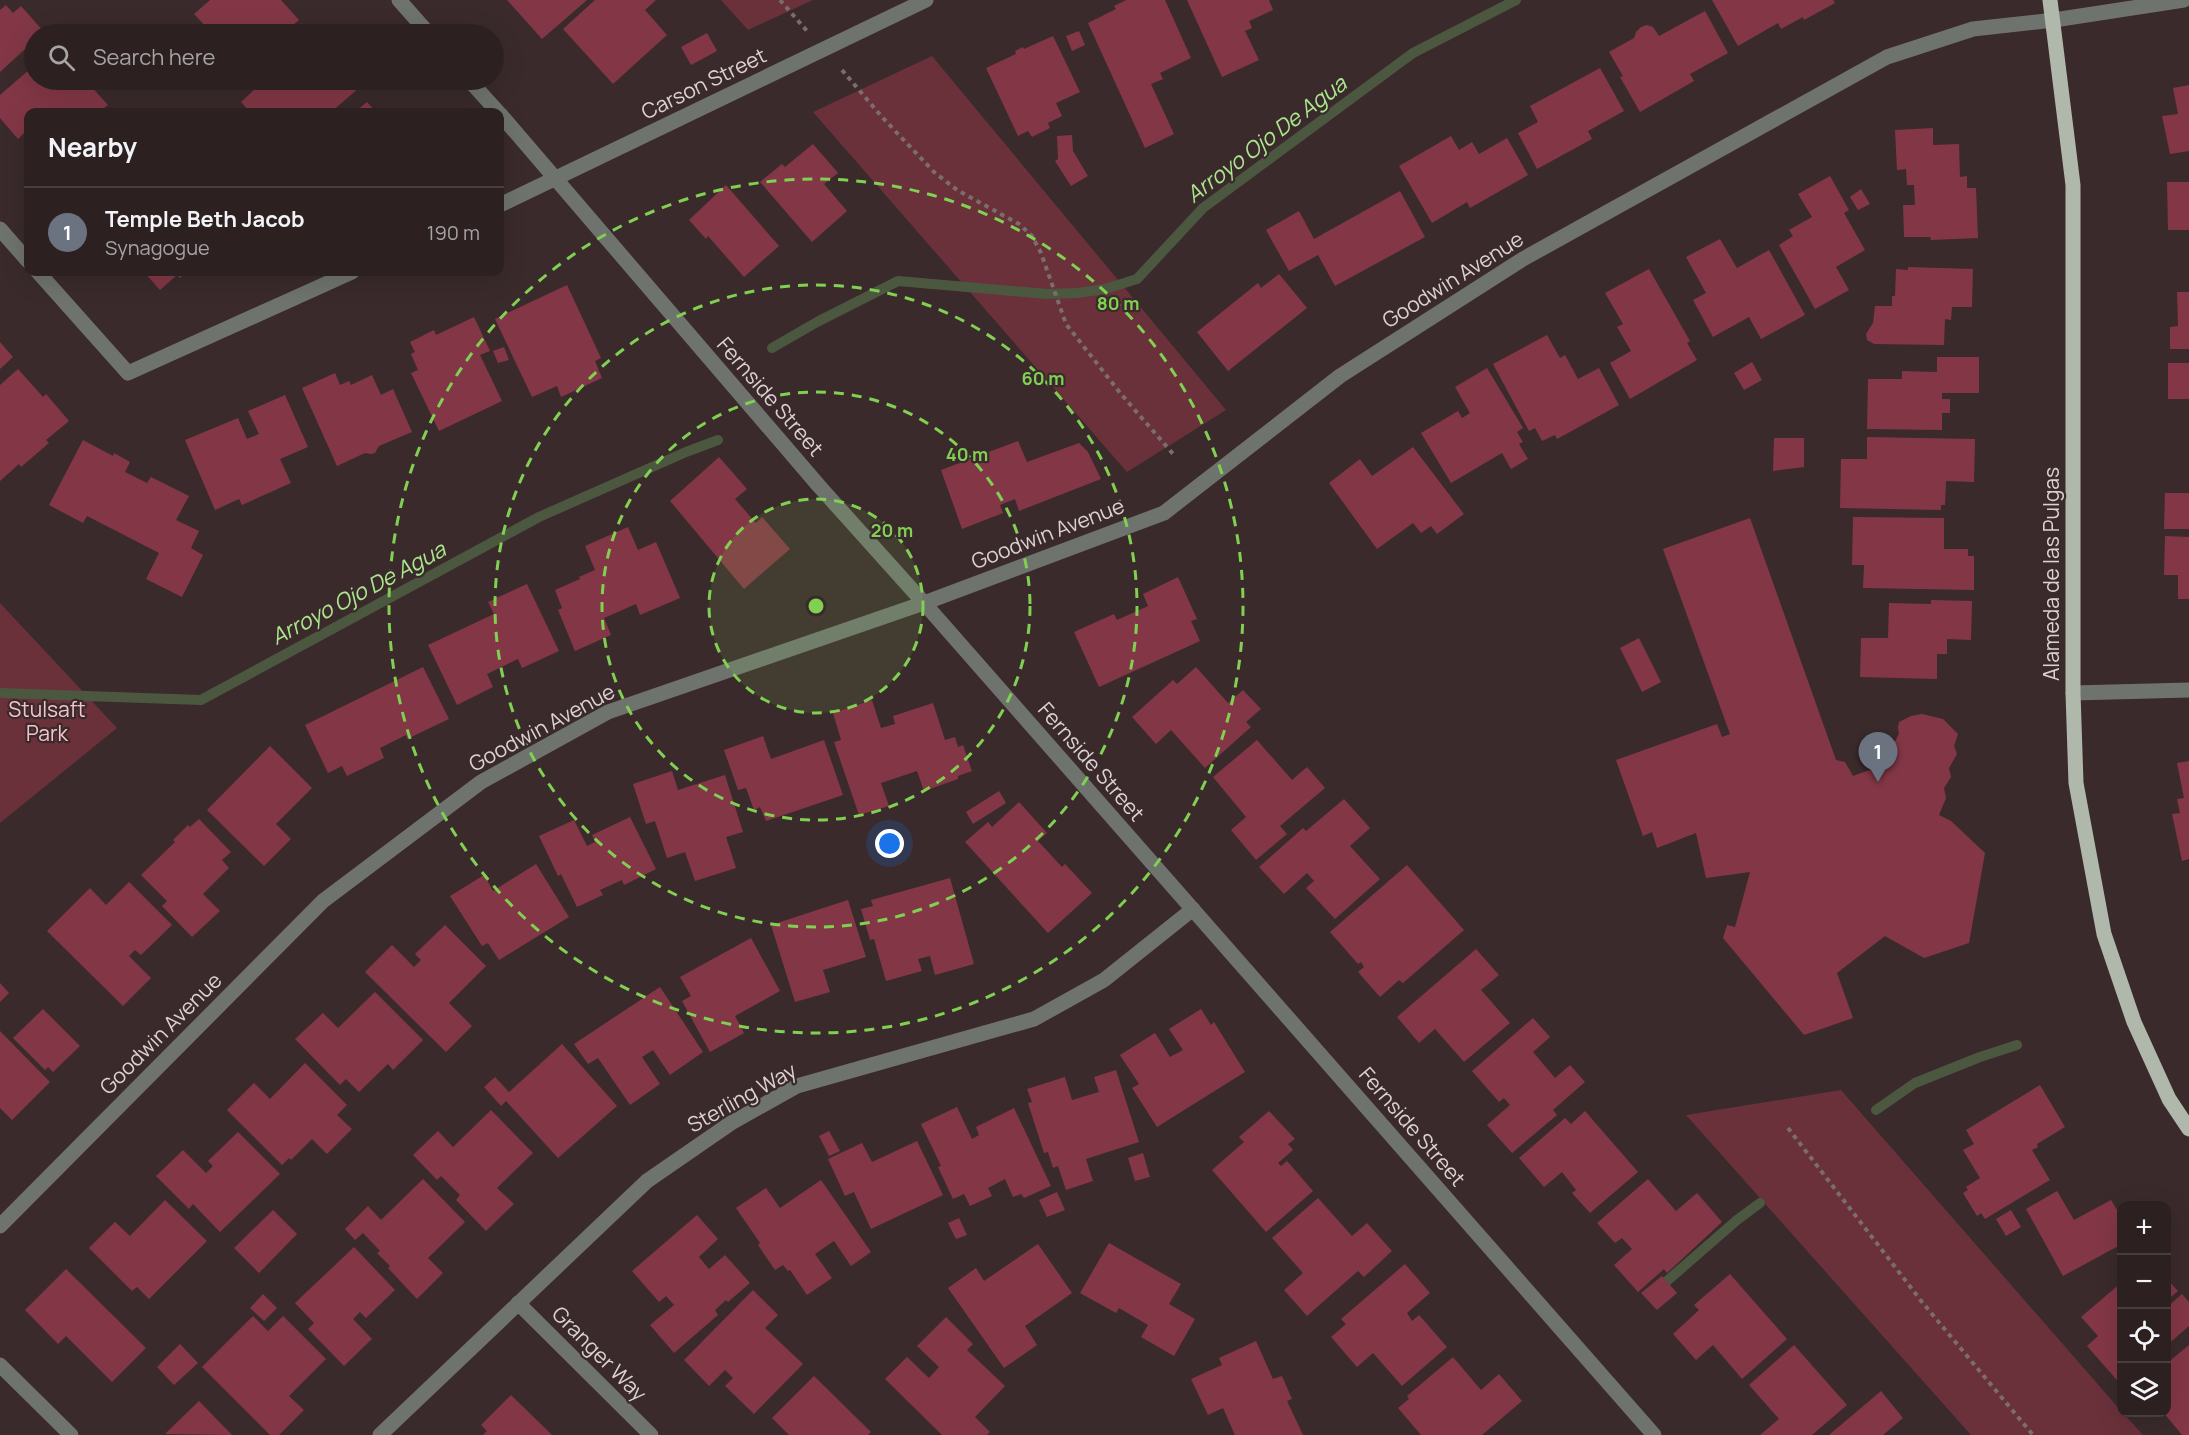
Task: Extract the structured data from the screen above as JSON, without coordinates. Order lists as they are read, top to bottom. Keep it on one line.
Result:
{"streets":{"main road":["Alameda de las Pulgas"],"street":["Carson Street","Goodwin Avenue","Fernside Street","Sterling Way","Granger Way"]},"crossings":[["Carson Street","Fernside Street"],["Goodwin Avenue","Fernside Street"],["Goodwin Avenue","Alameda de las Pulgas"],["Fernside Street","Sterling Way"],["Sterling Way","Granger Way"]],"water":["Arroyo Ojo De Agua"],"parks":["Stulsaft Park"],"page":{"search":"Search here","heading":"Nearby","list":[{"mark":"1","name":"Temple Beth Jacob","note":"Synagogue","value":"190 m"}],"pins":"1","map_buttons":["+","−"]},"rings":["80 m","60 m","40 m","20 m"]}
